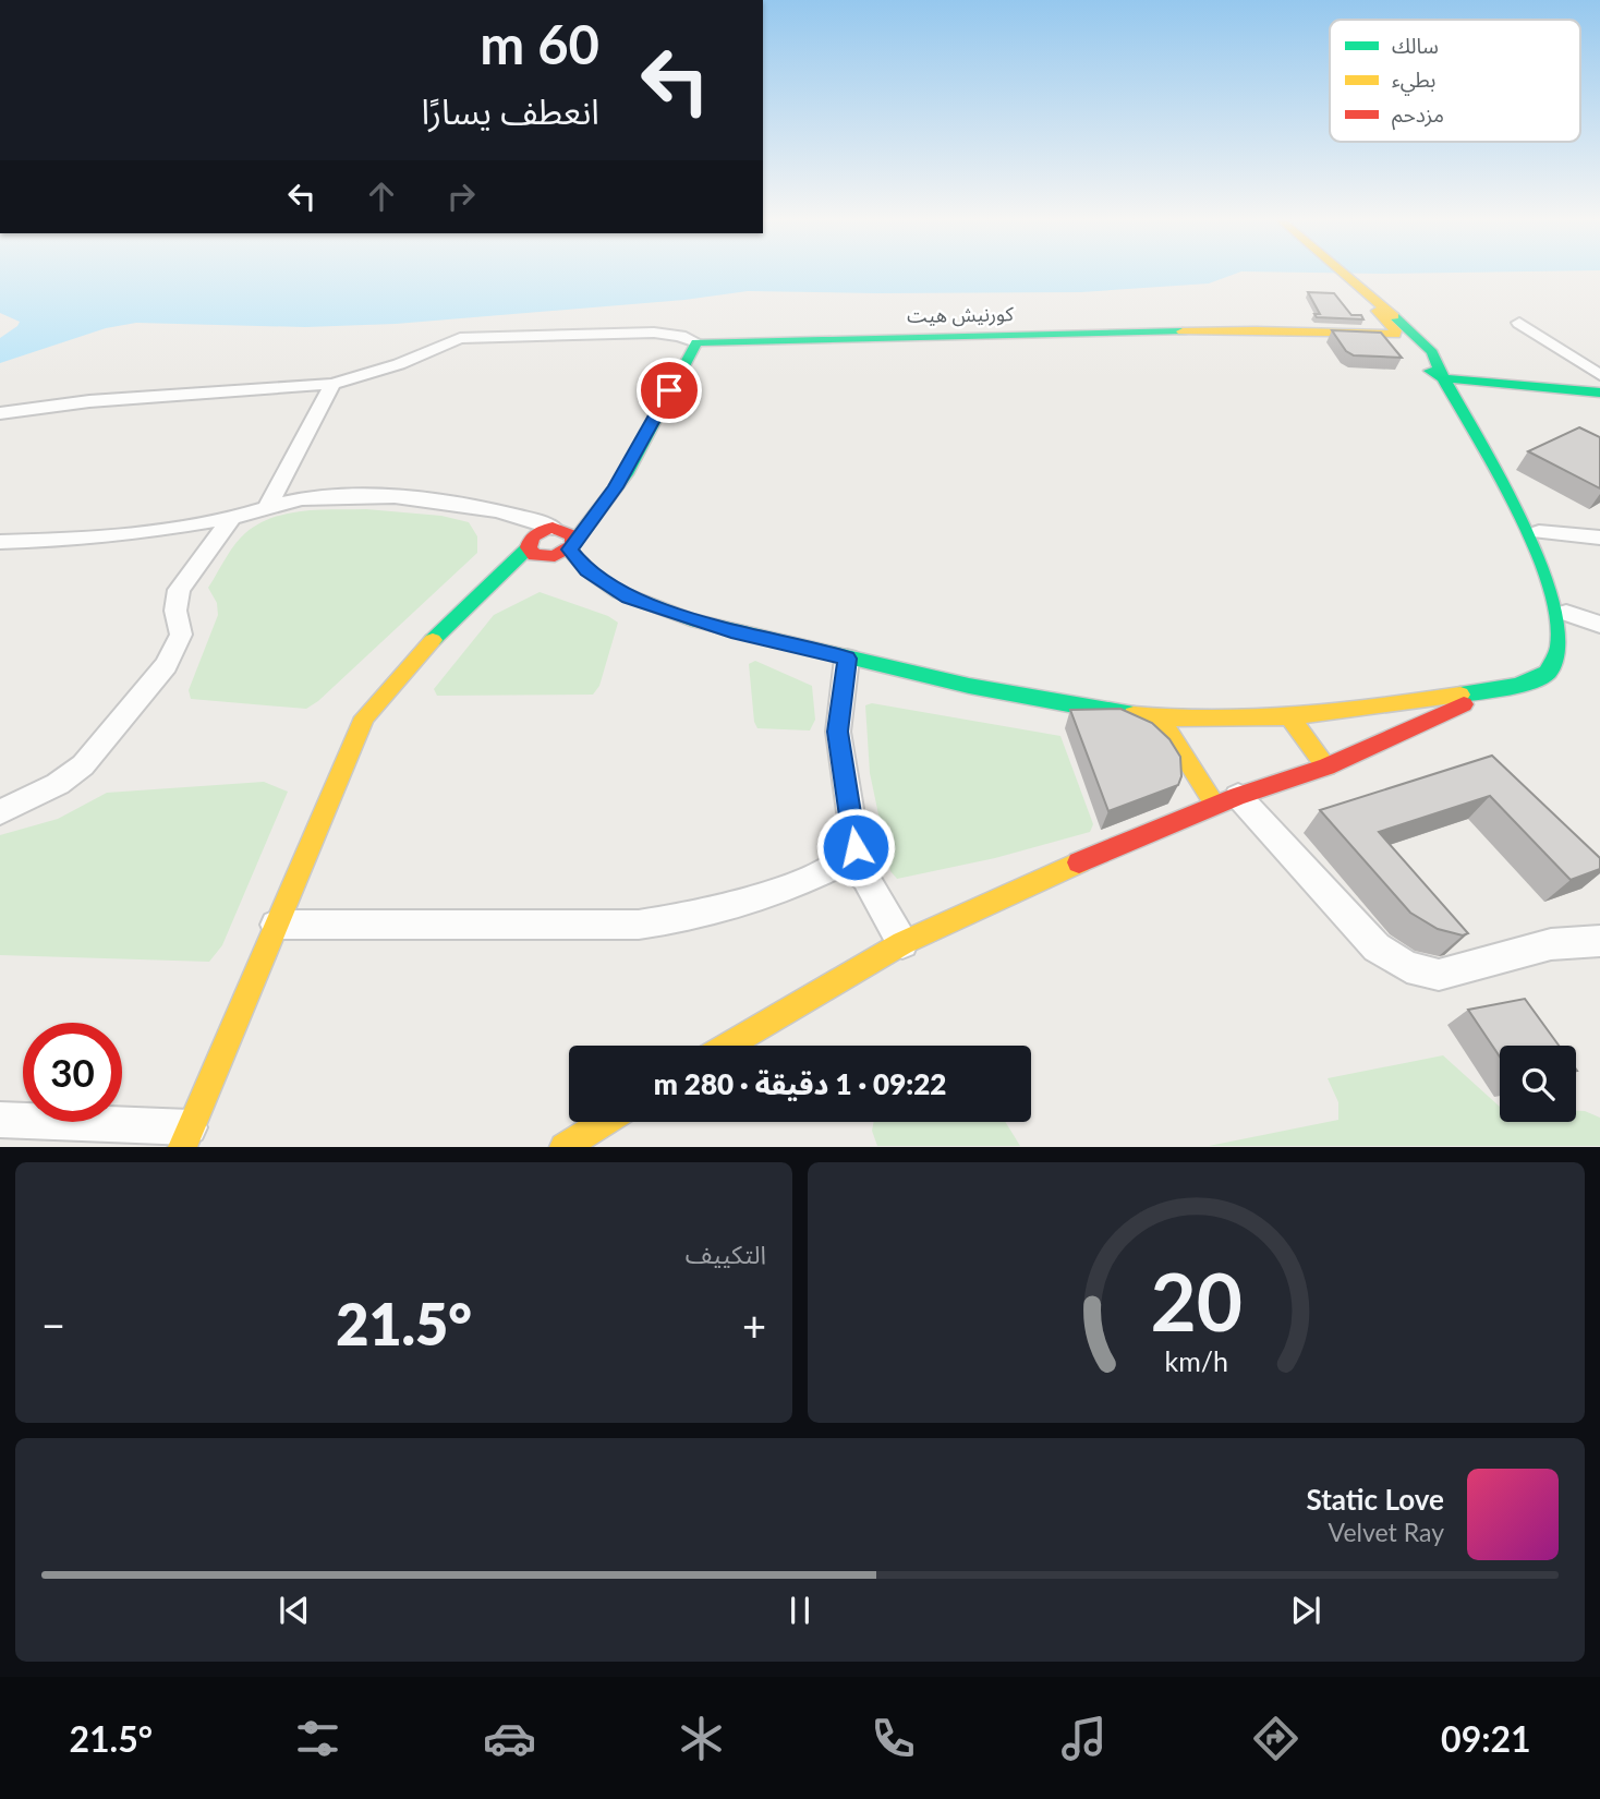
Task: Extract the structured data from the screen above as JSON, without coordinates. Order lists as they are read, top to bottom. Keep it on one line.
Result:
{"streets":{"main road":["كورنيش هيت"]},"legend":["سالك","بطيء","مزدحم"],"page":{"turn":["60 m","انعطف يسارًا"],"limit":"30","trip":"09:22 · 1 دقيقة · 280 m","tile":"التكييف","heat":["−","21.5°","+"],"song":["Static Love","Velvet Ray"],"tabs":["09:21","21.5°"],"gauge":["20","km/h"]}}
